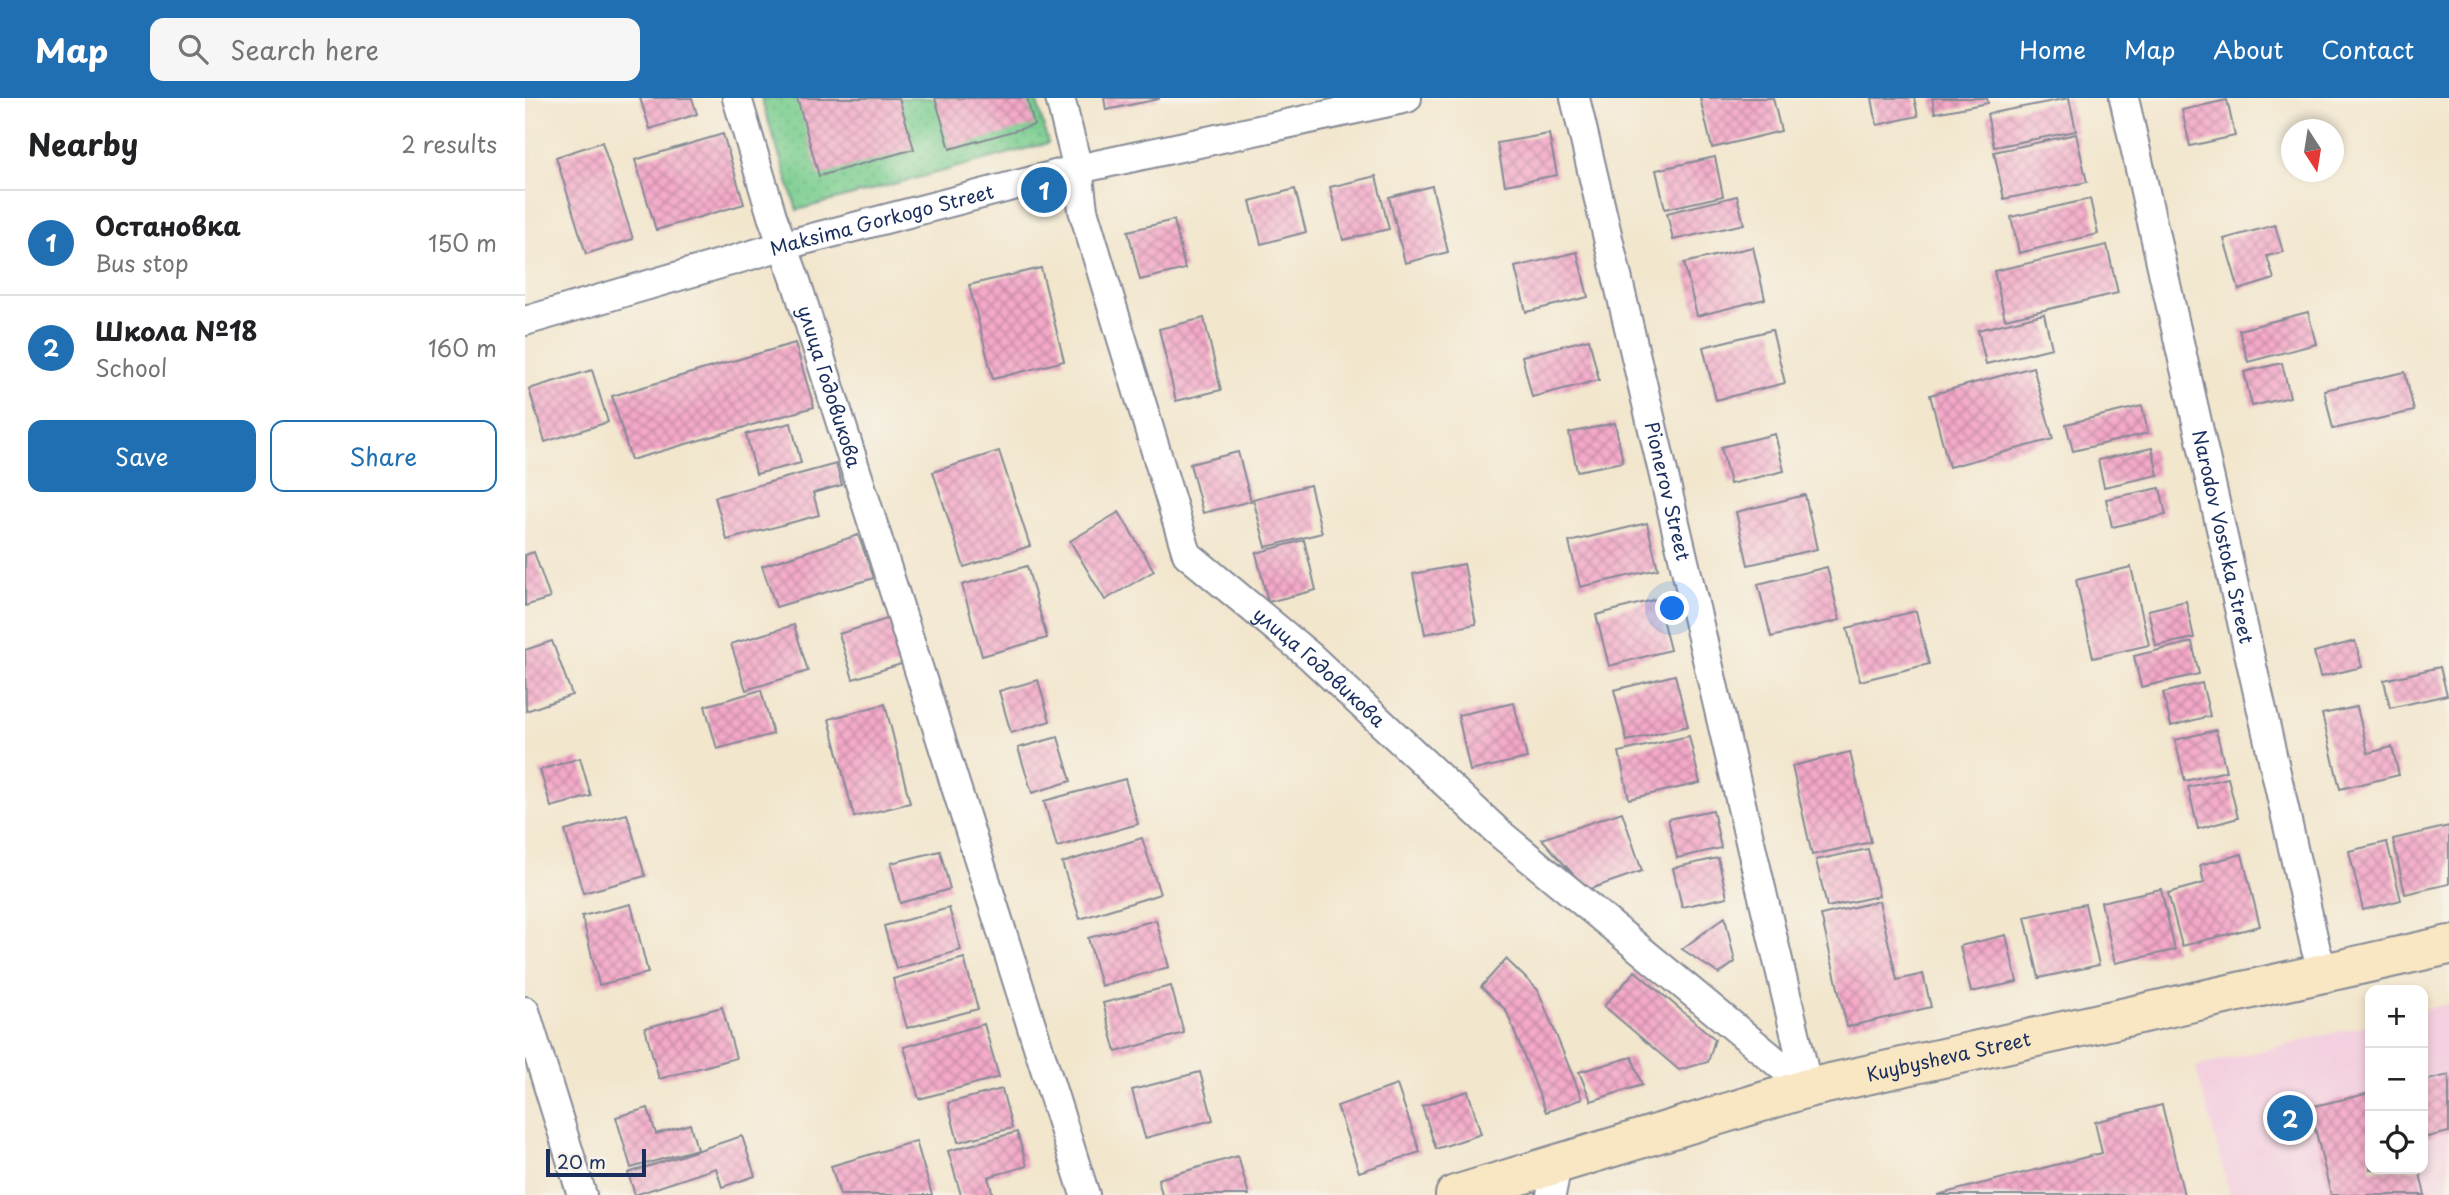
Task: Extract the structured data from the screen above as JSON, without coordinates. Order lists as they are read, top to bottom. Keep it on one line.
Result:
{"streets":{"street":["Maksima Gorkogo Street","улица Годовикова","Pionerov Street","Narodov Vostoka Street","Kuybysheva Street"]},"crossings":[["Maksima Gorkogo Street","улица Годовикова"],["улица Годовикова","Pionerov Street"],["улица Годовикова","Kuybysheva Street"],["Pionerov Street","Kuybysheva Street"],["Narodov Vostoka Street","Kuybysheva Street"]],"scale_bar":"20 m","north":"bottom","page":{"header":"Map","search":"Search here","nav":["Home","Map","About","Contact"],"heading":["Nearby","2 results"],"pins":["1","2"],"list":[{"mark":"1","name":"Остановка","note":"Bus stop","value":"150 m"},{"mark":"2","name":"Школа №18","note":"School","value":"160 m"}],"buttons":["Save","Share"],"map_buttons":["+","−"],"scale":"20 m"}}
